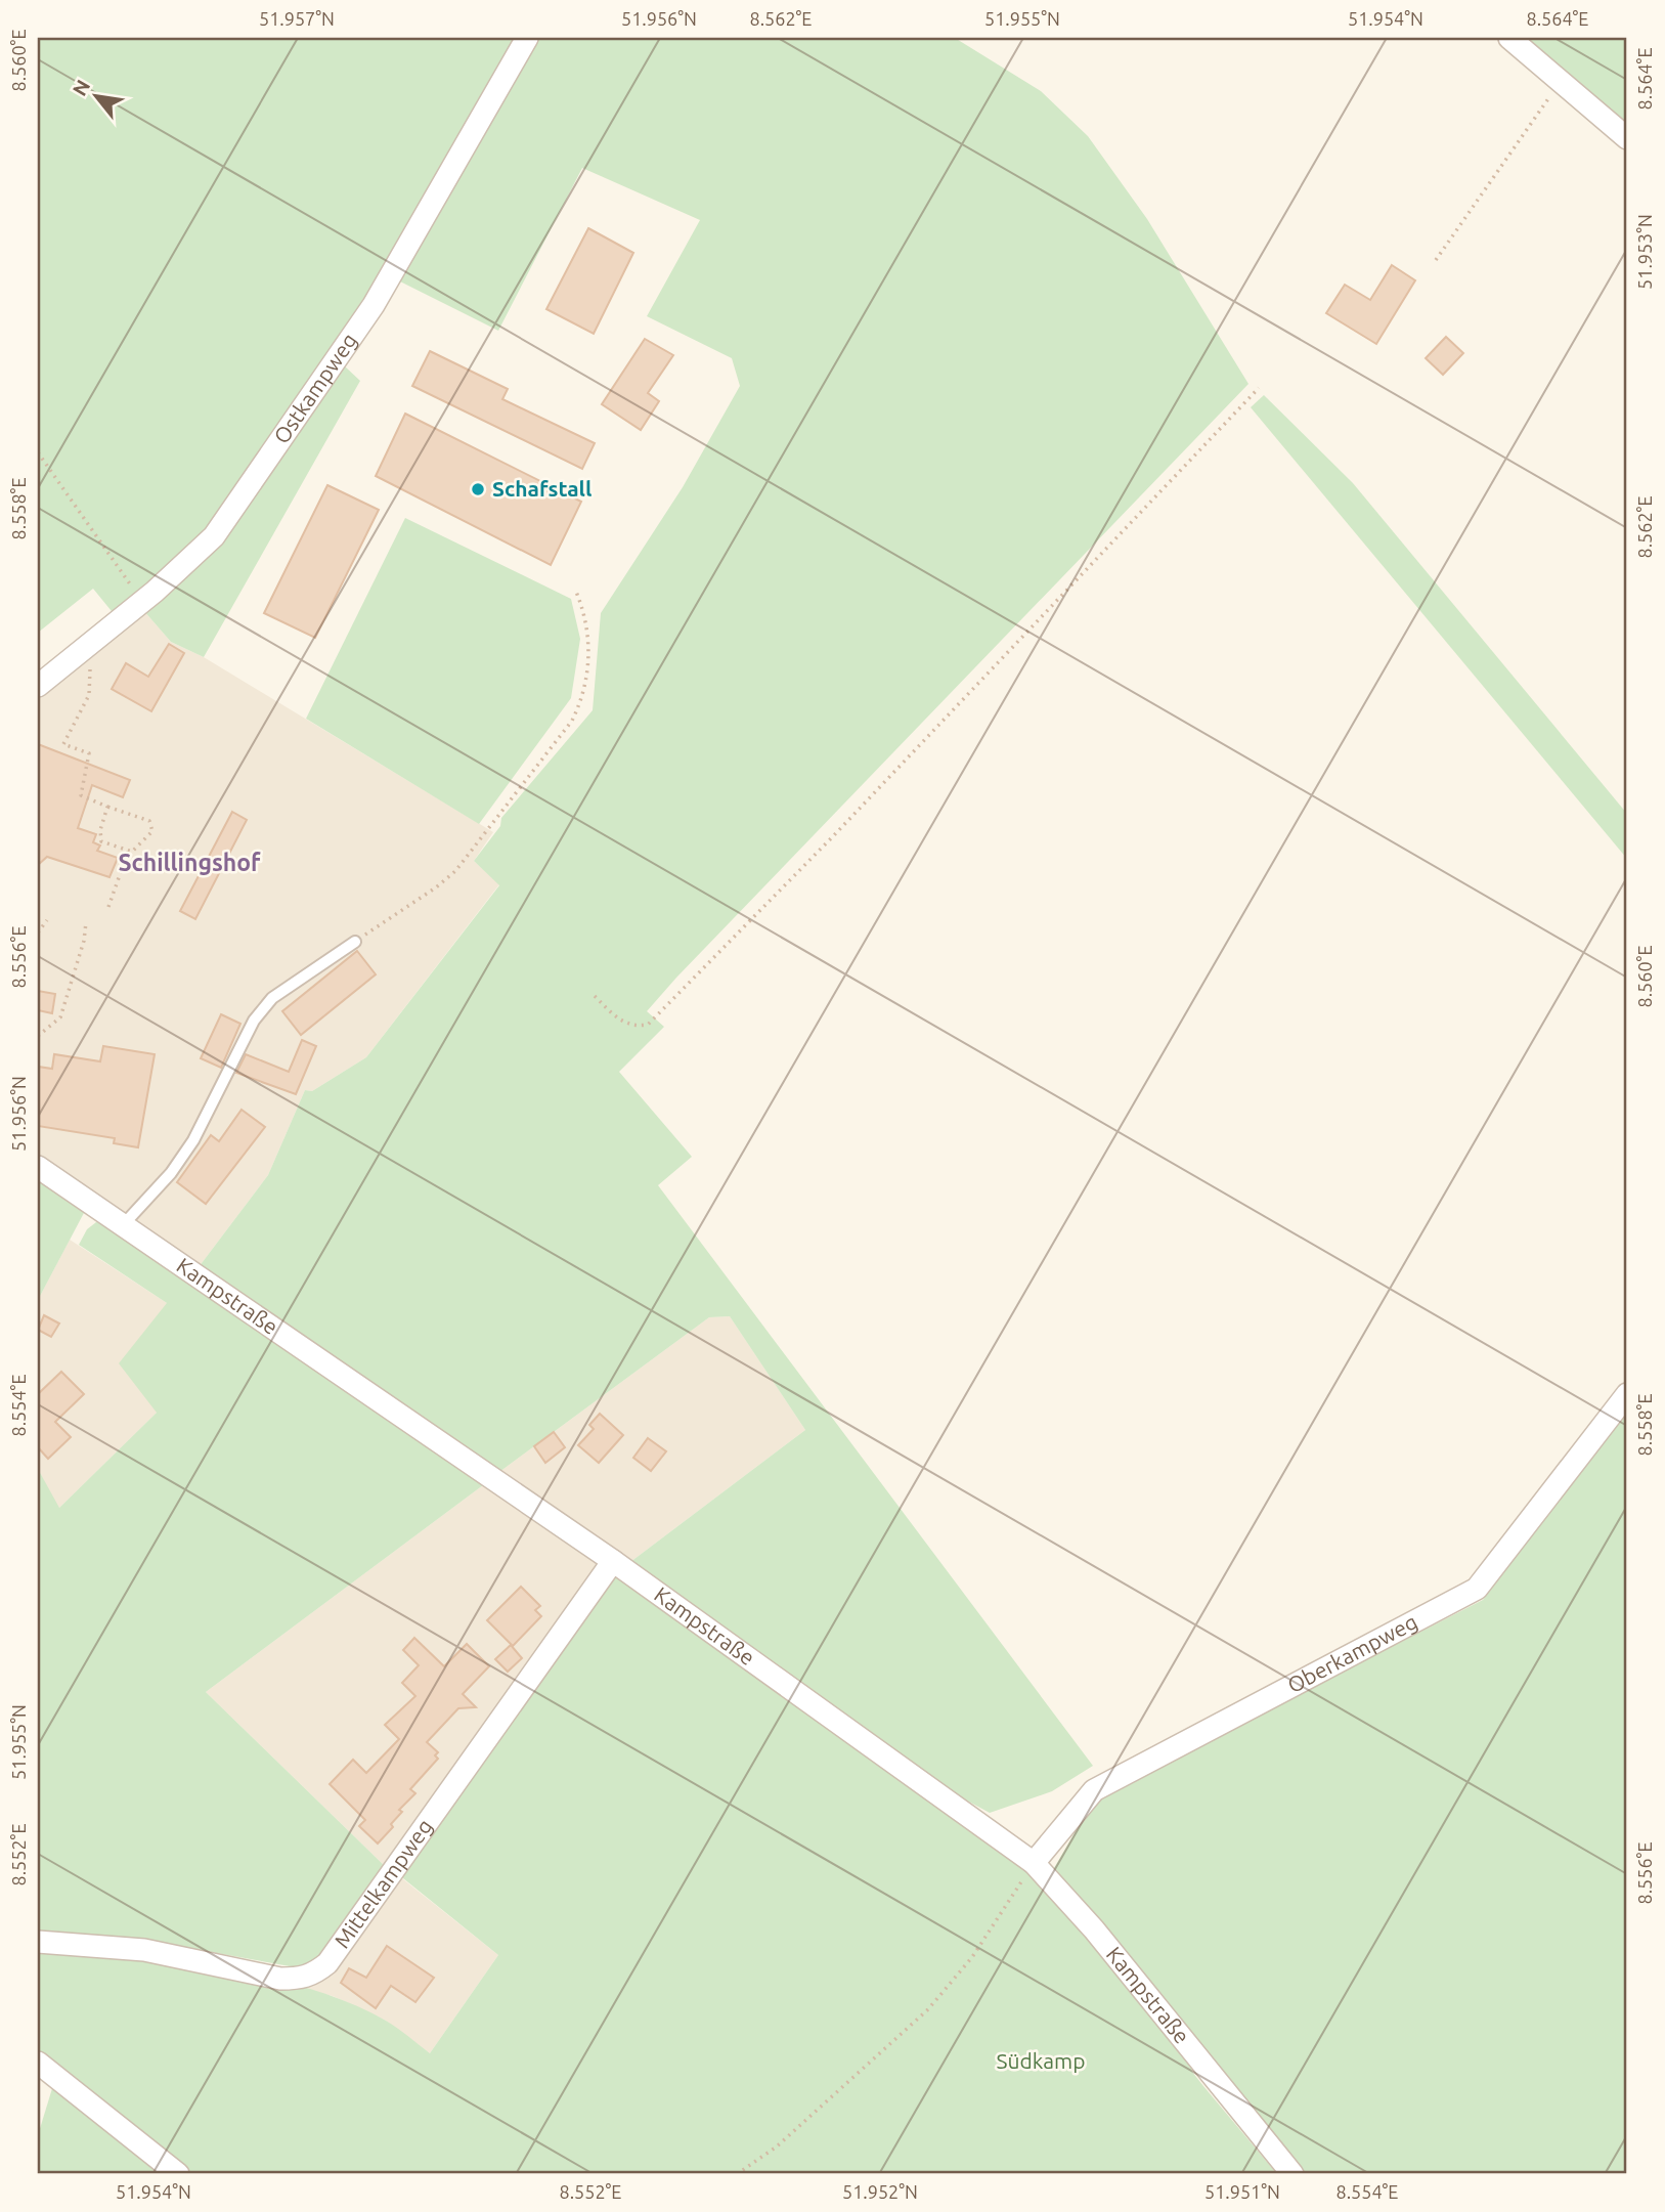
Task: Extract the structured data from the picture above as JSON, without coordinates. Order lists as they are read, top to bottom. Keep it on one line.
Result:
{"streets":{"street":["Ostkampweg","Kampstraße","Oberkampweg","Mittelkampweg"]},"crossings":[["Kampstraße","Oberkampweg"],["Kampstraße","Mittelkampweg"]],"districts":["Schillingshof"],"parks":["Südkamp"],"places":["Schafstall"],"north":"top left","coordinates":["51.957°N","51.956°N","8.562°E","51.955°N","51.954°N","8.564°E","8.560°E","51.953°N","8.558°E","8.556°E","8.554°E","8.552°E","51.952°N","51.951°N"]}
